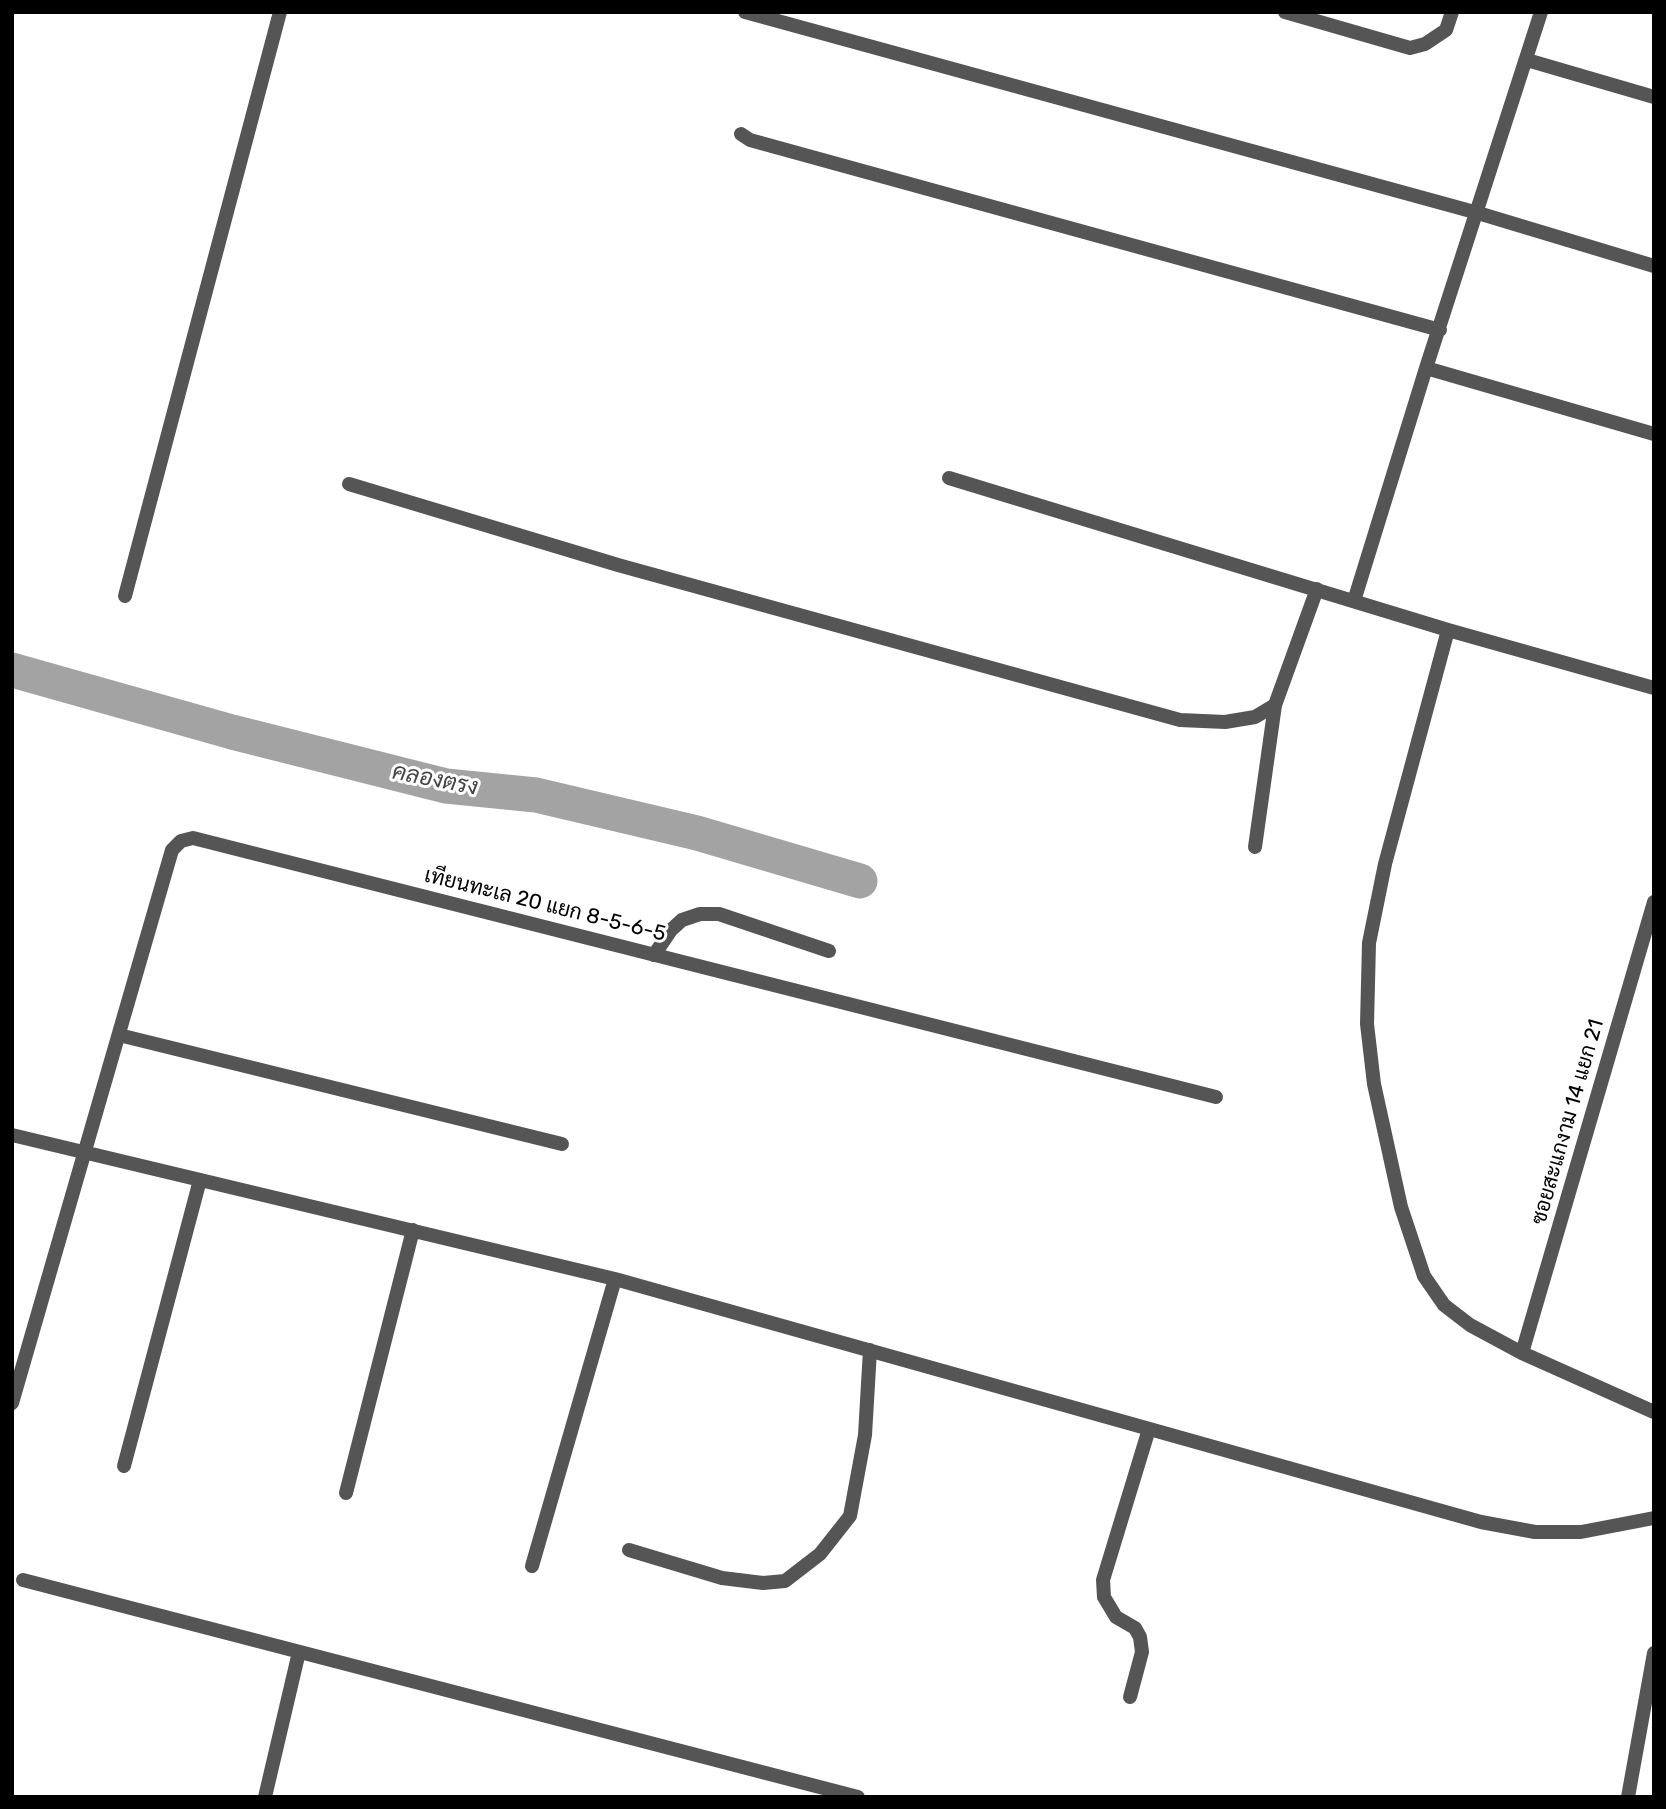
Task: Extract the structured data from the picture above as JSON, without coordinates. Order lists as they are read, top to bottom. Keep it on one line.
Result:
{"streets":{"street":["เทียนทะเล 20 แยก 8-5-6-5","ซอยสะแกงาม 14 แยก 21"]},"water":["คลองตรง"]}
